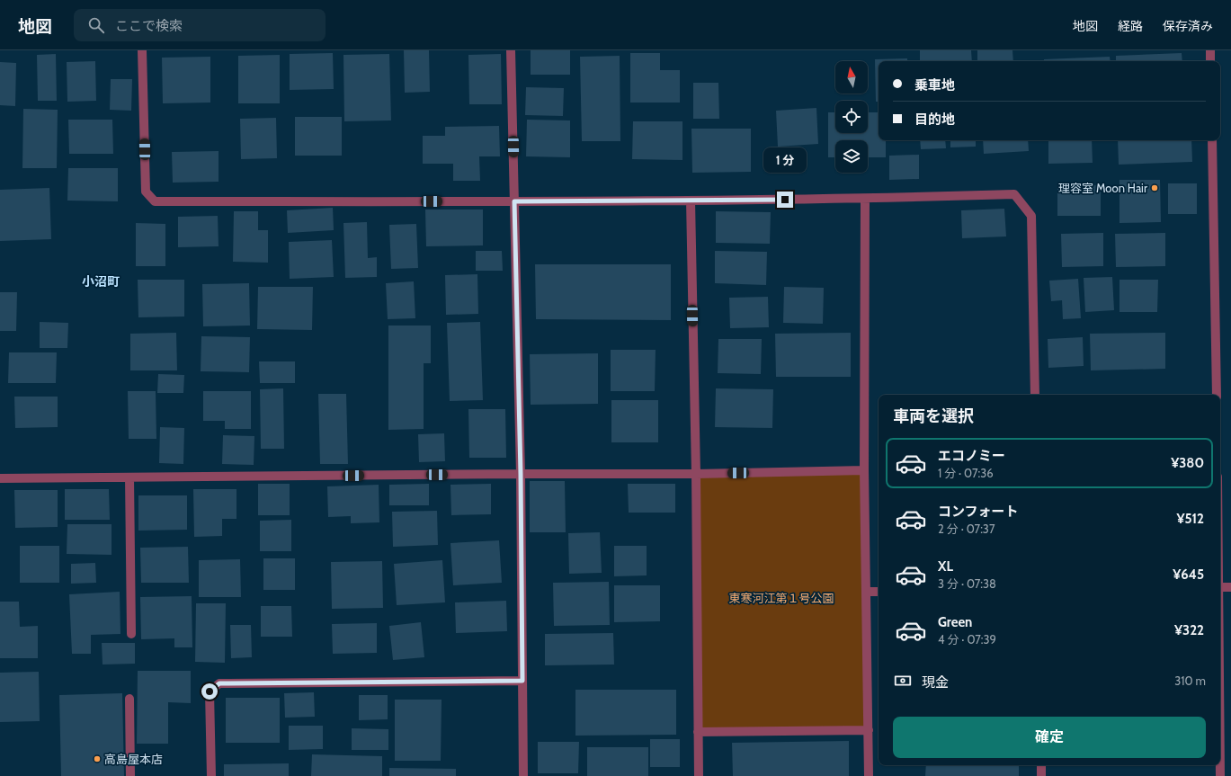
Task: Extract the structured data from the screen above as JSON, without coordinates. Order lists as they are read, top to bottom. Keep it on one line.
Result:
{"districts":["小沼町"],"parks":["東寒河江第１号公園"],"places":["理容室 Moon Hair","高島屋本店"],"north":"top","page":{"header":"地図","search":"ここで検索","nav":["地図","経路","保存済み"],"banner":["乗車地","目的地"],"bubble":"1 分","heading":"車両を選択","list":[{"name":"エコノミー","note":"1 分 · 07:36","value":"¥380"},{"name":"コンフォート","note":"2 分 · 07:37","value":"¥512"},{"name":"XL","note":"3 分 · 07:38","value":"¥645"},{"name":"Green","note":"4 分 · 07:39","value":"¥322"}],"pay":["現金","310 m"],"buttons":"確定"}}
